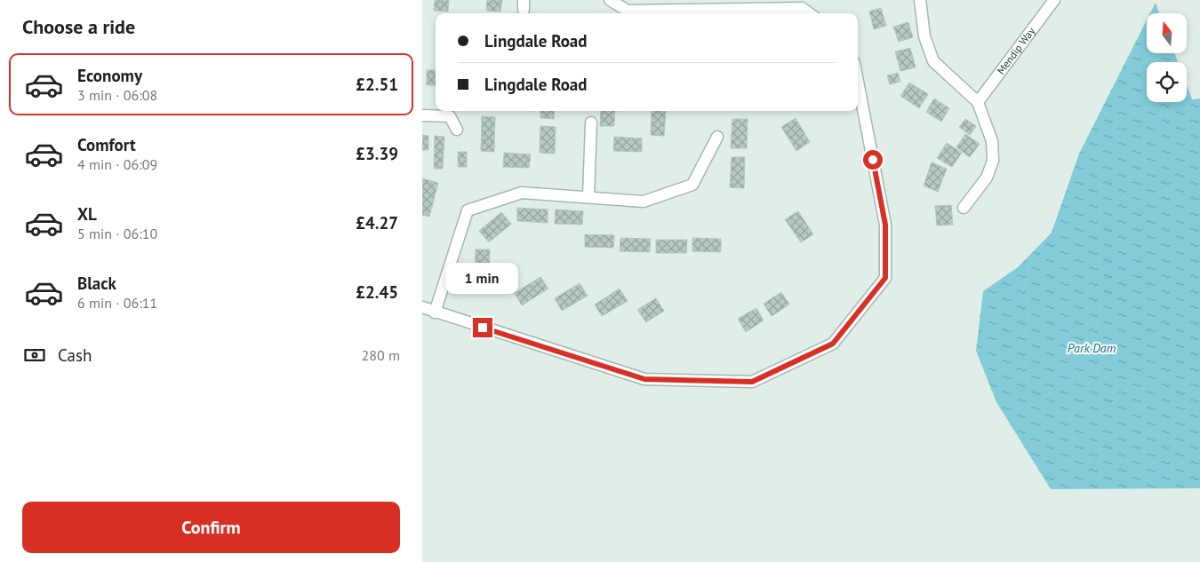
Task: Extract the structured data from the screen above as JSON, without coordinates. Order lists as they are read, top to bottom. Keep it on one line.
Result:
{"streets":{"street":["Mendip Way"]},"water":["Park Dam"],"north":"top","page":{"heading":"Choose a ride","banner":["Lingdale Road","Lingdale Road"],"list":[{"name":"Economy","note":"3 min · 06:08","value":"£2.51"},{"name":"Comfort","note":"4 min · 06:09","value":"£3.39"},{"name":"XL","note":"5 min · 06:10","value":"£4.27"},{"name":"Black","note":"6 min · 06:11","value":"£2.45"}],"bubble":"1 min","pay":["Cash","280 m"],"buttons":"Confirm"}}
